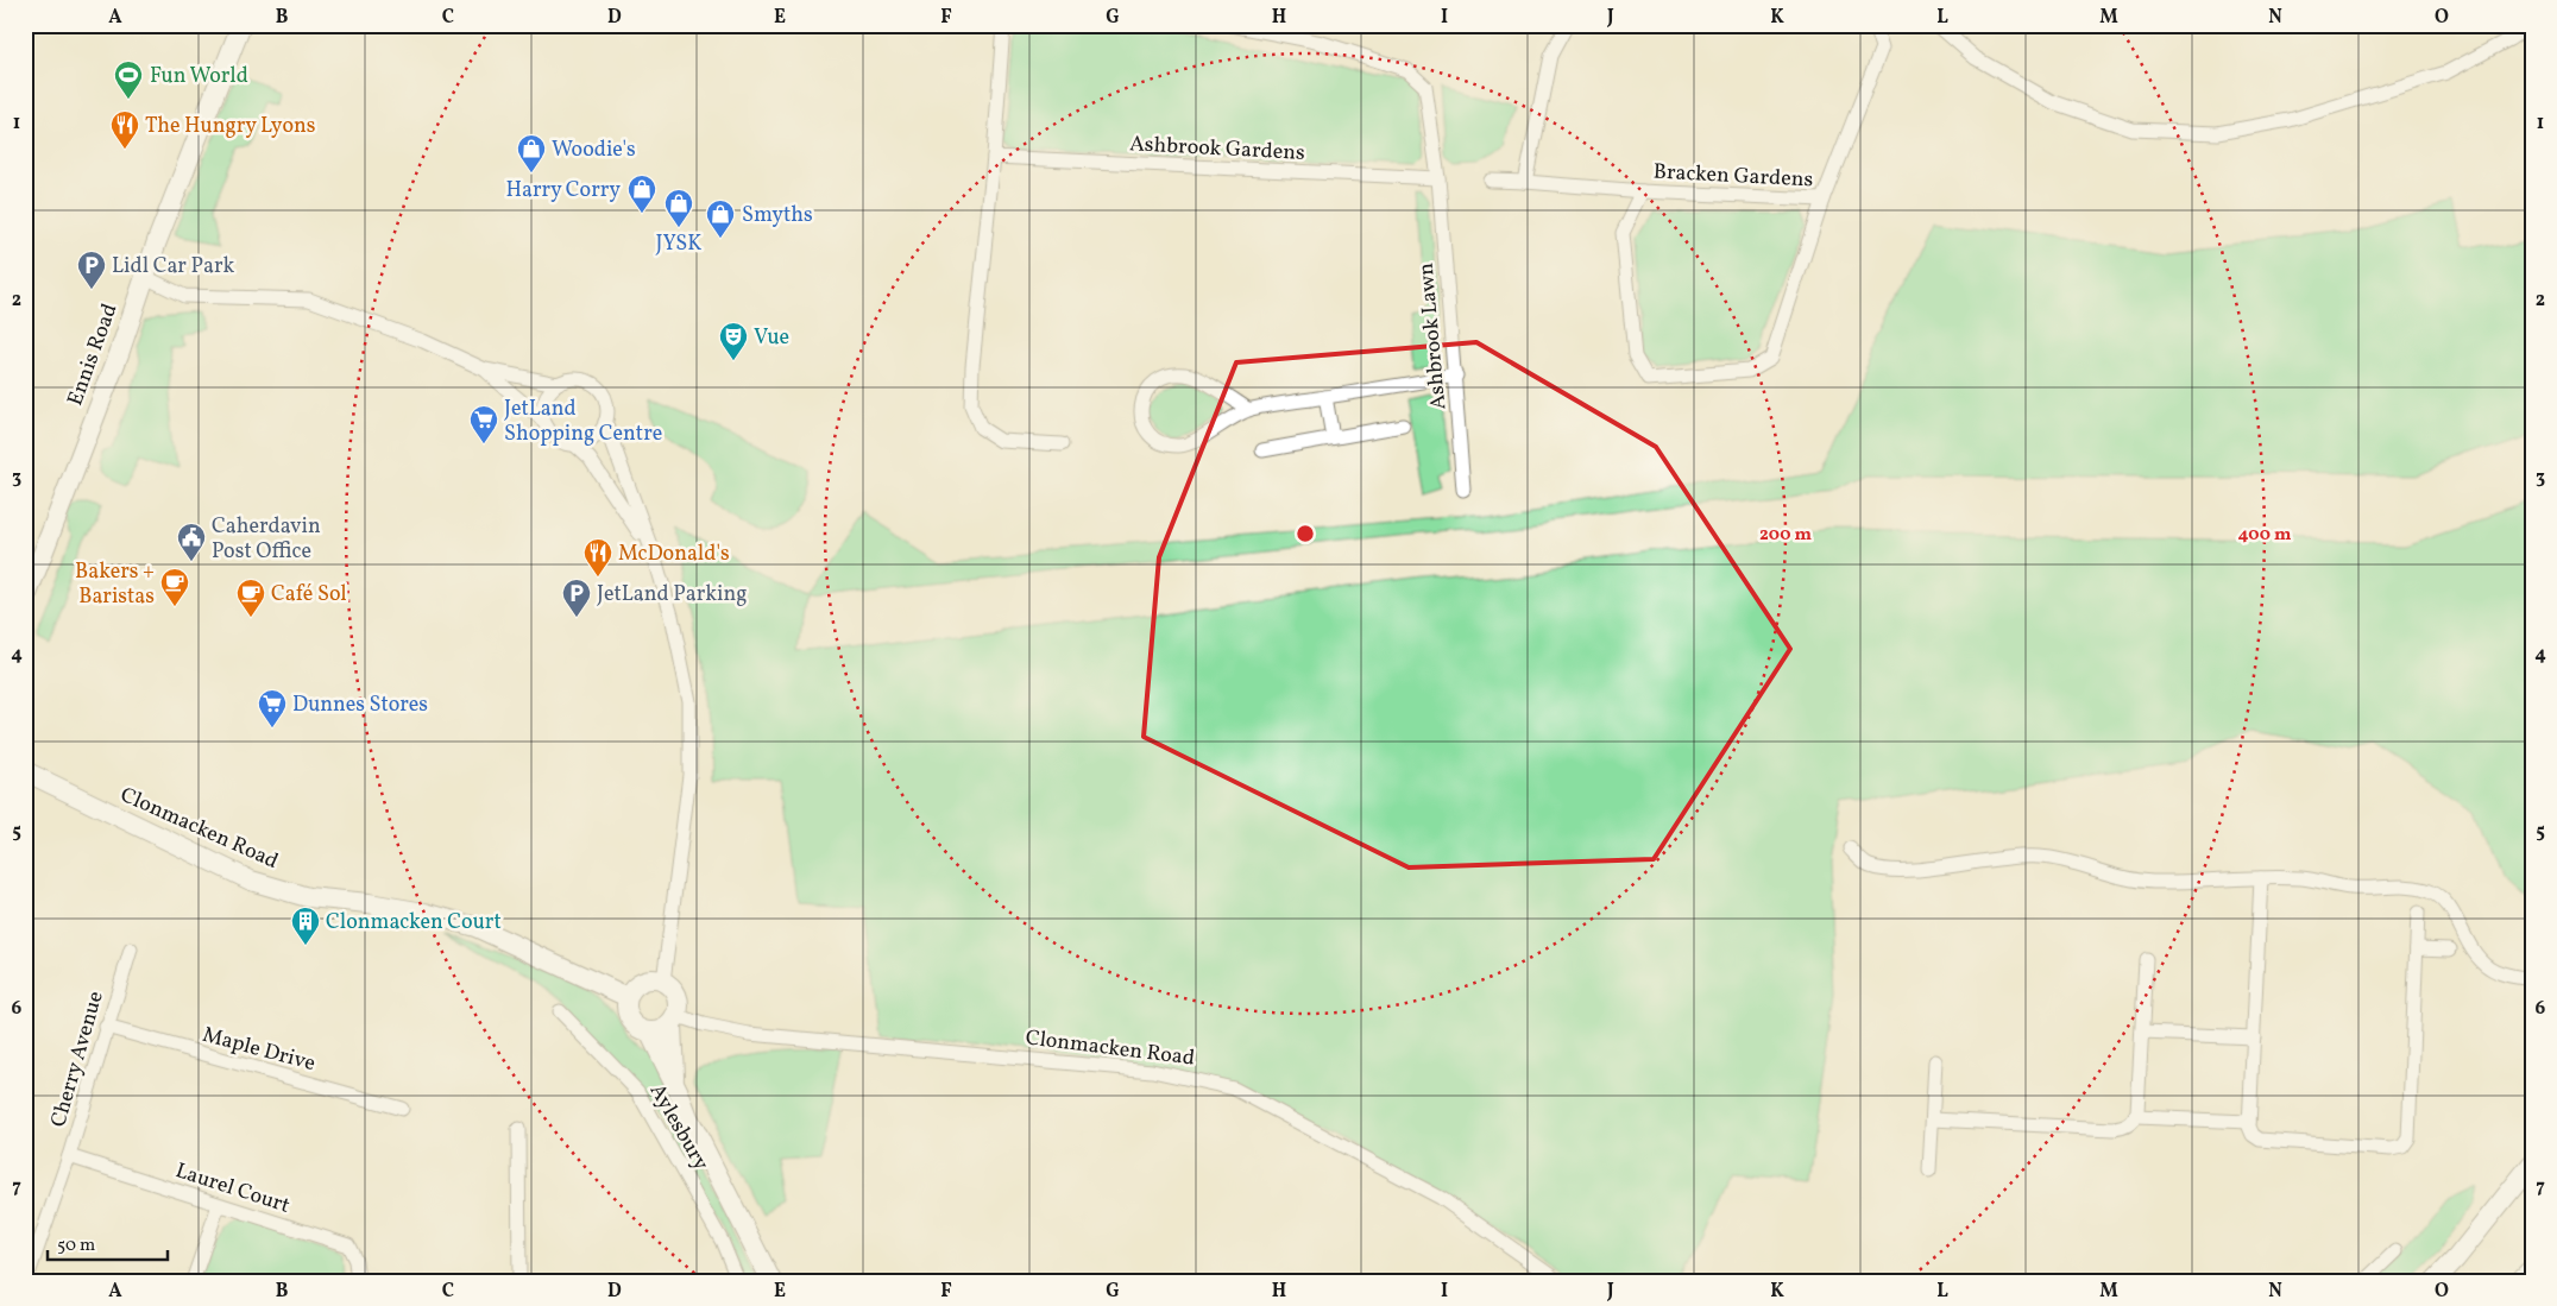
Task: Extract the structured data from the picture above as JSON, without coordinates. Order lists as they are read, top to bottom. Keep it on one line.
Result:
{"streets":{"street":["Ashbrook Gardens","Bracken Gardens","Ashbrook Lawn","Ennis Road","Clonmacken Road","Maple Drive","Cherry Avenue","Aylesbury","Laurel Court"]},"crossings":[["Ashbrook Gardens","Ashbrook Lawn"],["Maple Drive","Cherry Avenue"],["Cherry Avenue","Laurel Court"]],"places":{"sports":["Fun World"],"restaurant":["The Hungry Lyons","McDonald's"],"shop":["Woodie's","Harry Corry","JYSK","Smyths"],"parking":["Lidl Car Park","JetLand Parking"],"theatre":["Vue"],"supermarket":["JetLand Shopping Centre","Dunnes Stores"],"public building":["Caherdavin Post Office"],"cafe":["Bakers + Baristas","Café Sol"],"building":["Clonmacken Court"]},"scale_bar":"50 m","grid":{"columns":["A","B","C","D","E","F","G","H","I","J","K","L","M","N","O"],"rows":["1","2","3","4","5","6","7"]},"rings":["200 m","400 m"]}
